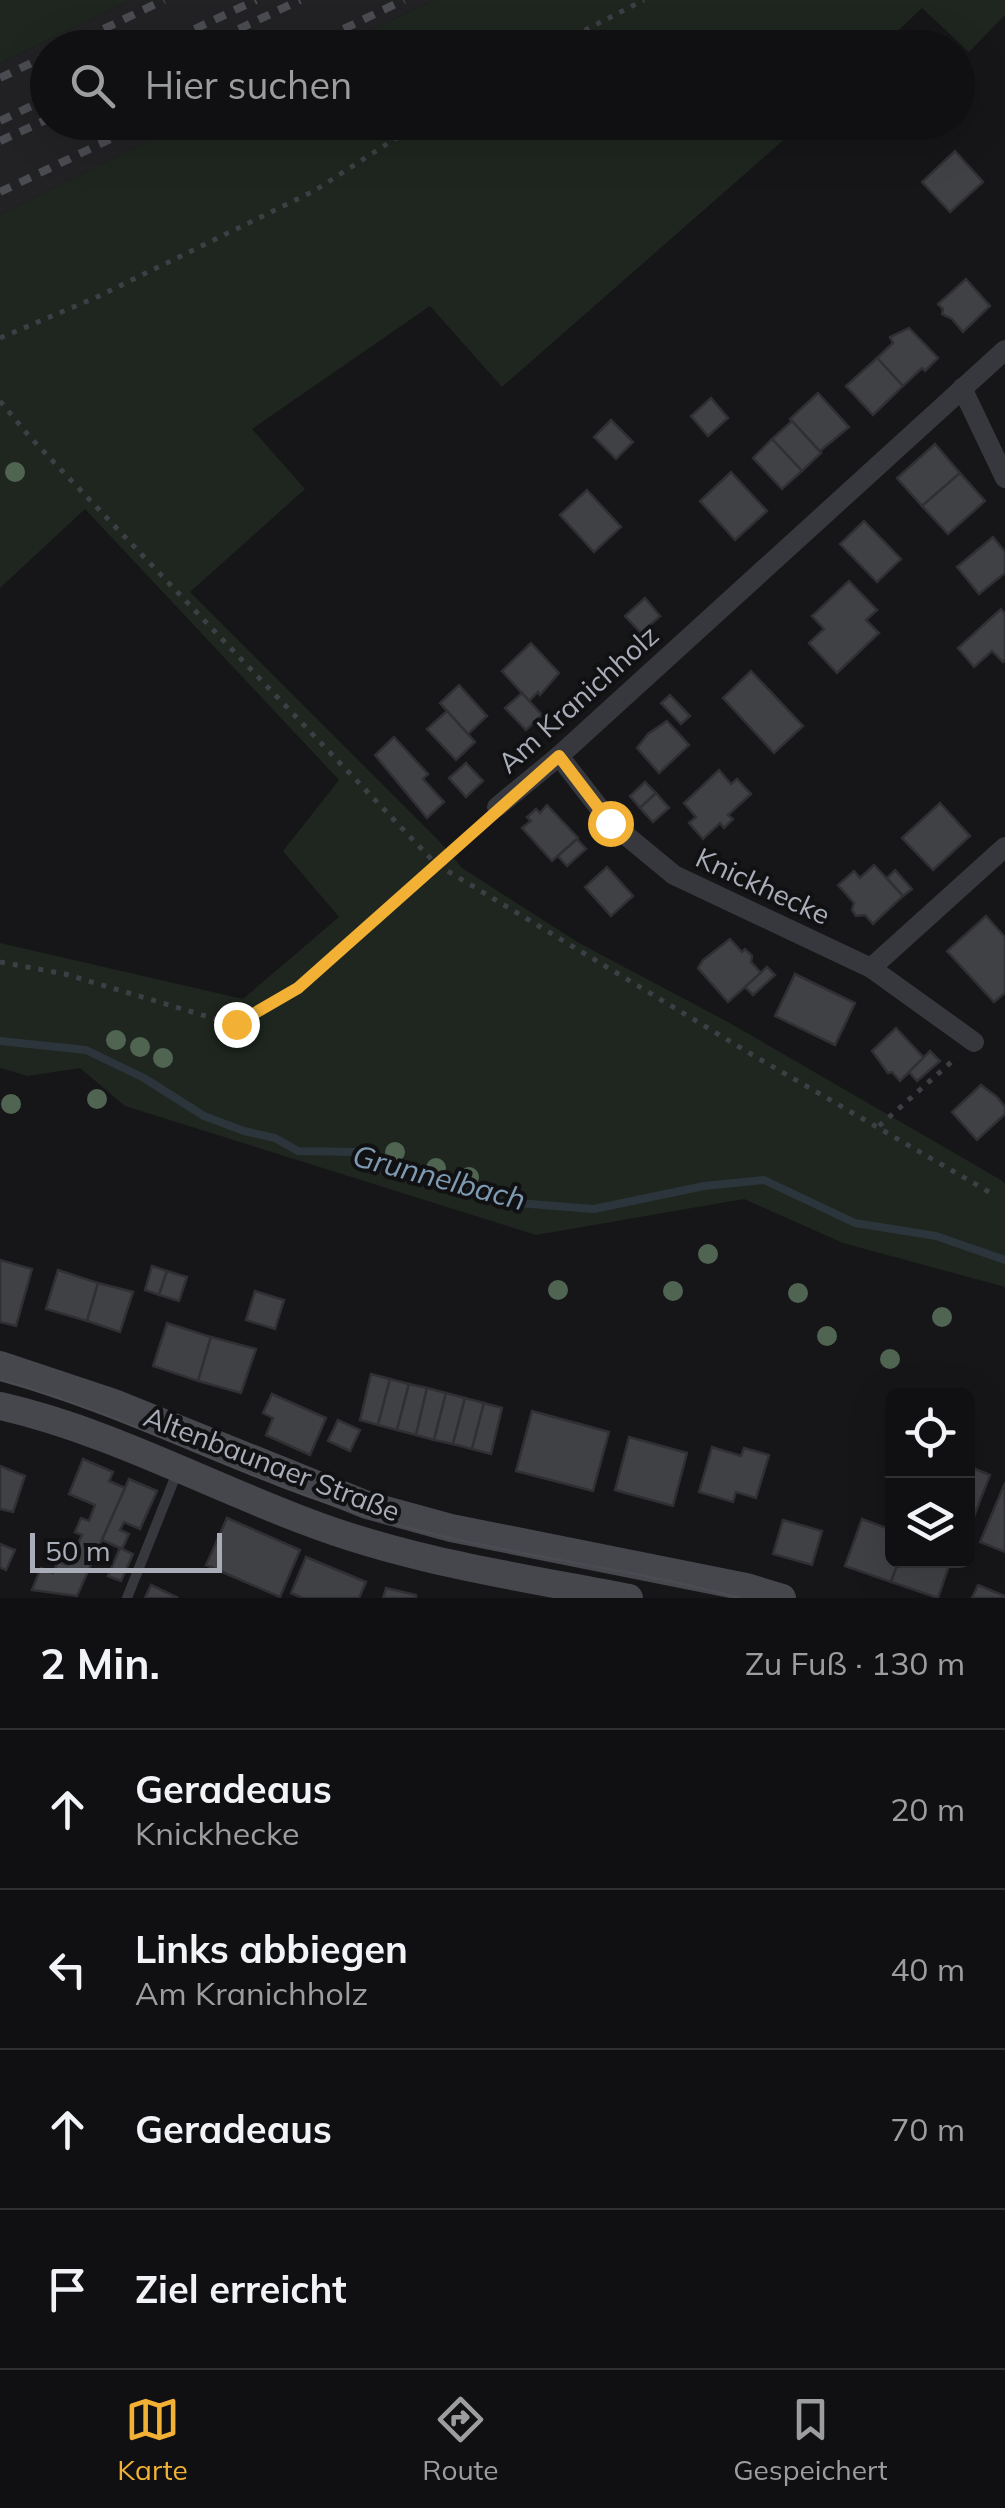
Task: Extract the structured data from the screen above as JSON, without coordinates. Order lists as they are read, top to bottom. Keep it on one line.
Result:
{"streets":{"main road":["Altenbaunaer Straße"],"street":["Am Kranichholz","Knickhecke"]},"crossings":[["Am Kranichholz","Knickhecke"]],"water":["Grunnelbach"],"scale_bar":"50 m","page":{"search":"Hier suchen","scale":"50 m","heading":["2 Min.","Zu Fuß · 130 m"],"list":[["Geradeaus","Knickhecke","20 m"],["Links abbiegen","Am Kranichholz","40 m"],["Geradeaus","70 m"],"Ziel erreicht"],"nav":["Karte","Route","Gespeichert"]}}
